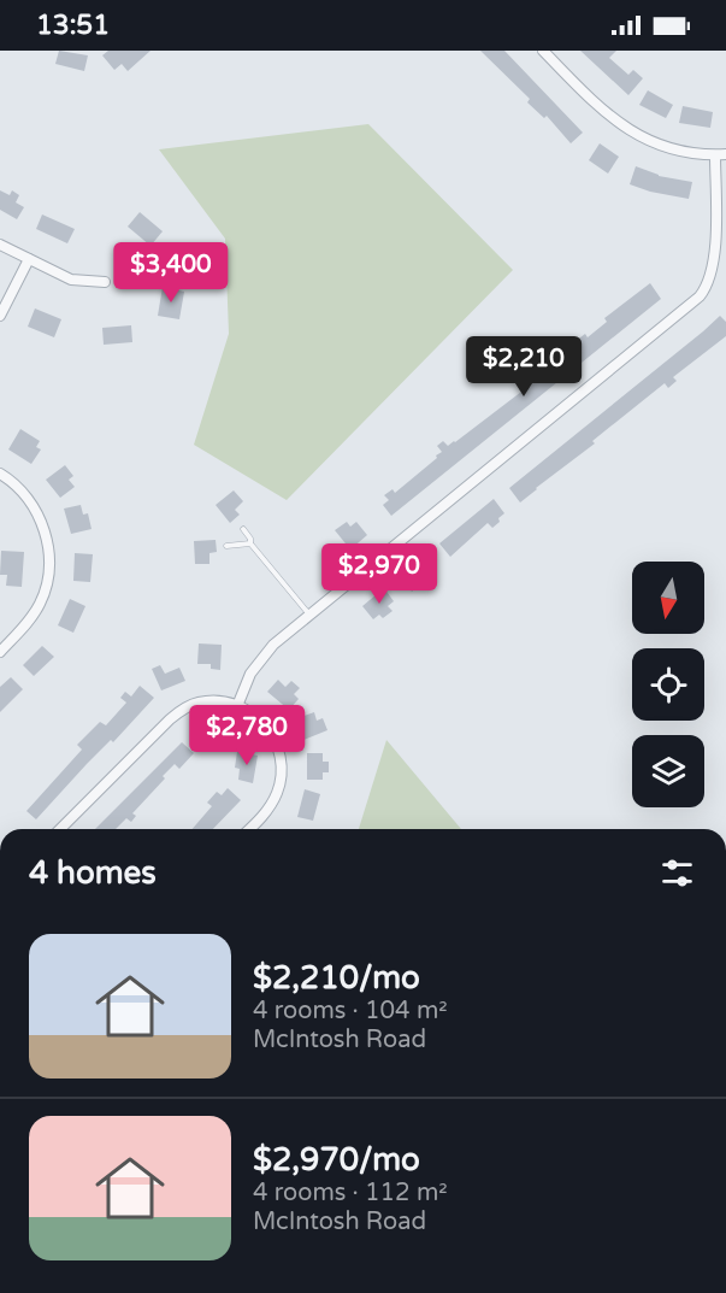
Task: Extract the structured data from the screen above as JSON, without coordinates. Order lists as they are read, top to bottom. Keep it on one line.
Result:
{"north":"bottom","page":{"status":"13:51","price":["$3,400","$2,210","$2,970","$2,780"],"heading":"4 homes","list":[{"name":"$2,210/mo","note":"4 rooms · 104 m² · McIntosh Road"},{"name":"$2,970/mo","note":"4 rooms · 112 m² · McIntosh Road"}]}}
